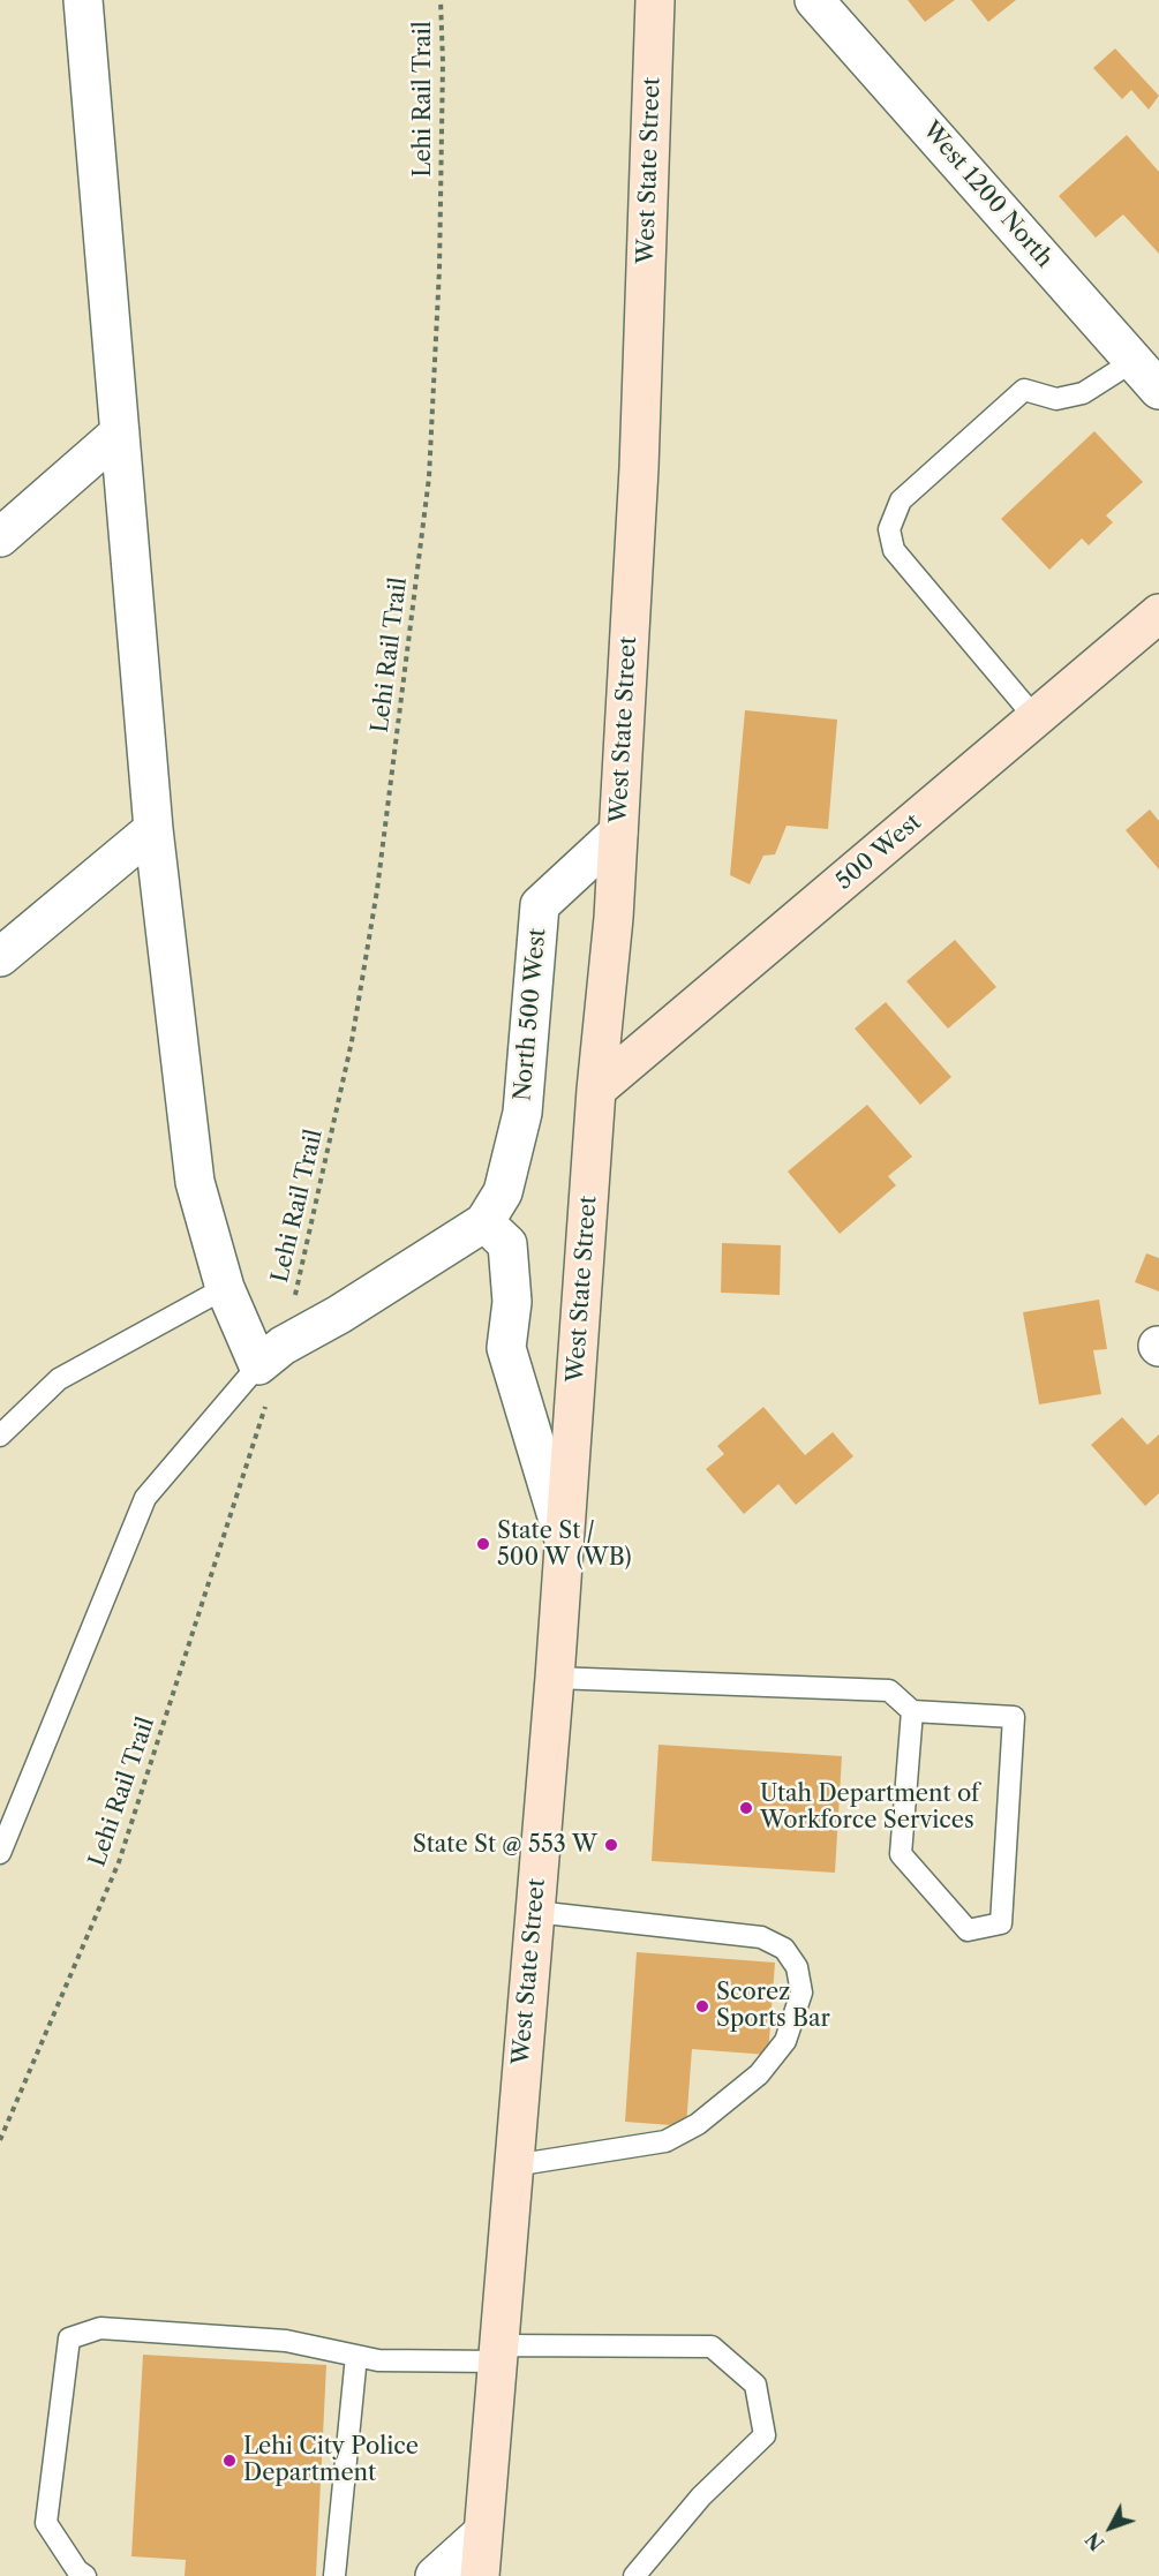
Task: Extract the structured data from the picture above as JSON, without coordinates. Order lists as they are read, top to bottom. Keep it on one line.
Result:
{"streets":{"main road":["West State Street","500 West"],"street":["West 1200 North","North 500 West"],"path":["Lehi Rail Trail"]},"crossings":[["West State Street","500 West"],["West State Street","North 500 West"]],"places":["State St / 500 W (WB)","Utah Department of Workforce Services","State St @ 553 W","Scorez Sports Bar","Lehi City Police Department"],"north":"bottom left"}
